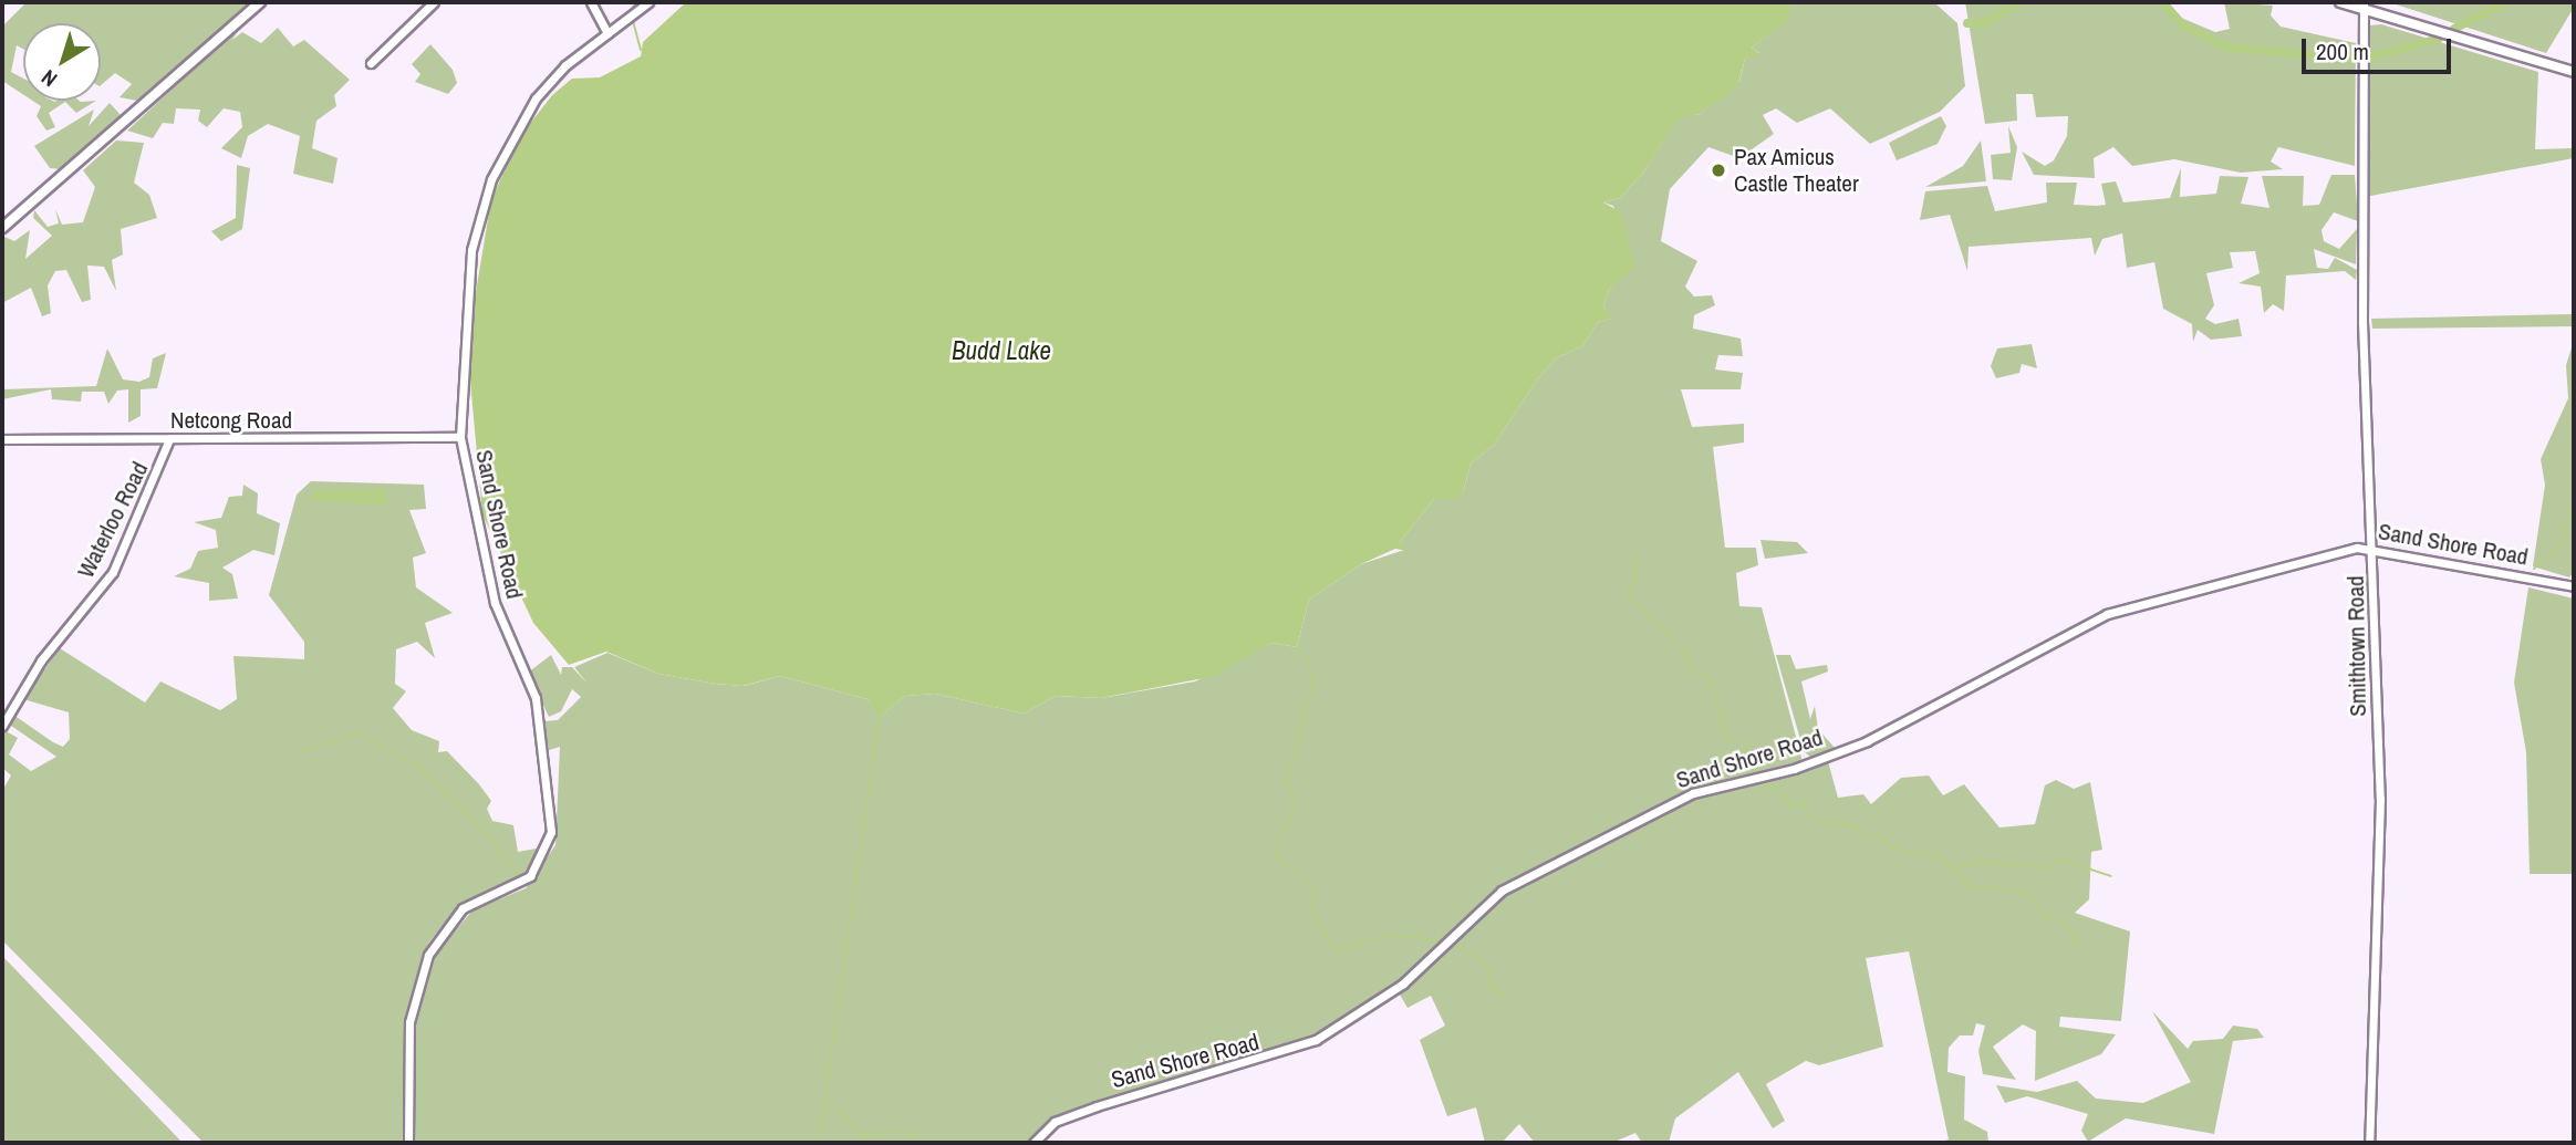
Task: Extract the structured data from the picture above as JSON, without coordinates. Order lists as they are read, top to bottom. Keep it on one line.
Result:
{"streets":{"street":["Netcong Road","Waterloo Road","Sand Shore Road","Smithtown Road"]},"crossings":[["Netcong Road","Waterloo Road"],["Netcong Road","Sand Shore Road"],["Sand Shore Road","Smithtown Road"]],"water":["Budd Lake"],"places":["Pax Amicus Castle Theater"],"scale_bar":"200 m","north":"bottom left"}
